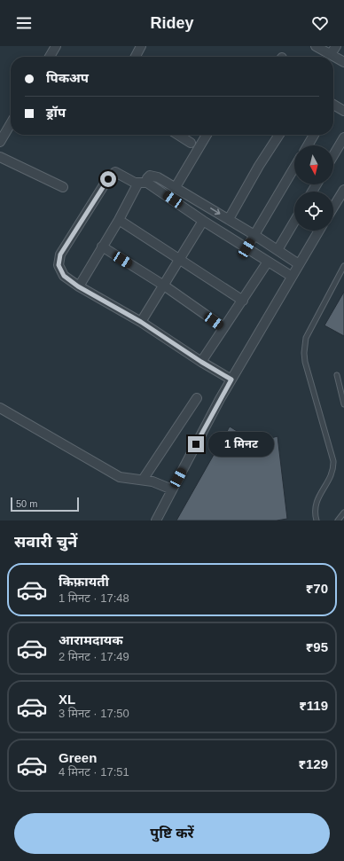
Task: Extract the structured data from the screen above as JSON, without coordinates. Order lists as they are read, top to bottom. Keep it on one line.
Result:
{"scale_bar":"50 m","north":"bottom","page":{"header":"Ridey","banner":["पिकअप","ड्रॉप"],"bubble":"1 मिनट","scale":"50 m","heading":"सवारी चुनें","list":[{"name":"किफ़ायती","note":"1 मिनट · 17:48","value":"₹70"},{"name":"आरामदायक","note":"2 मिनट · 17:49","value":"₹95"},{"name":"XL","note":"3 मिनट · 17:50","value":"₹119"},{"name":"Green","note":"4 मिनट · 17:51","value":"₹129"}],"buttons":"पुष्टि करें"}}
